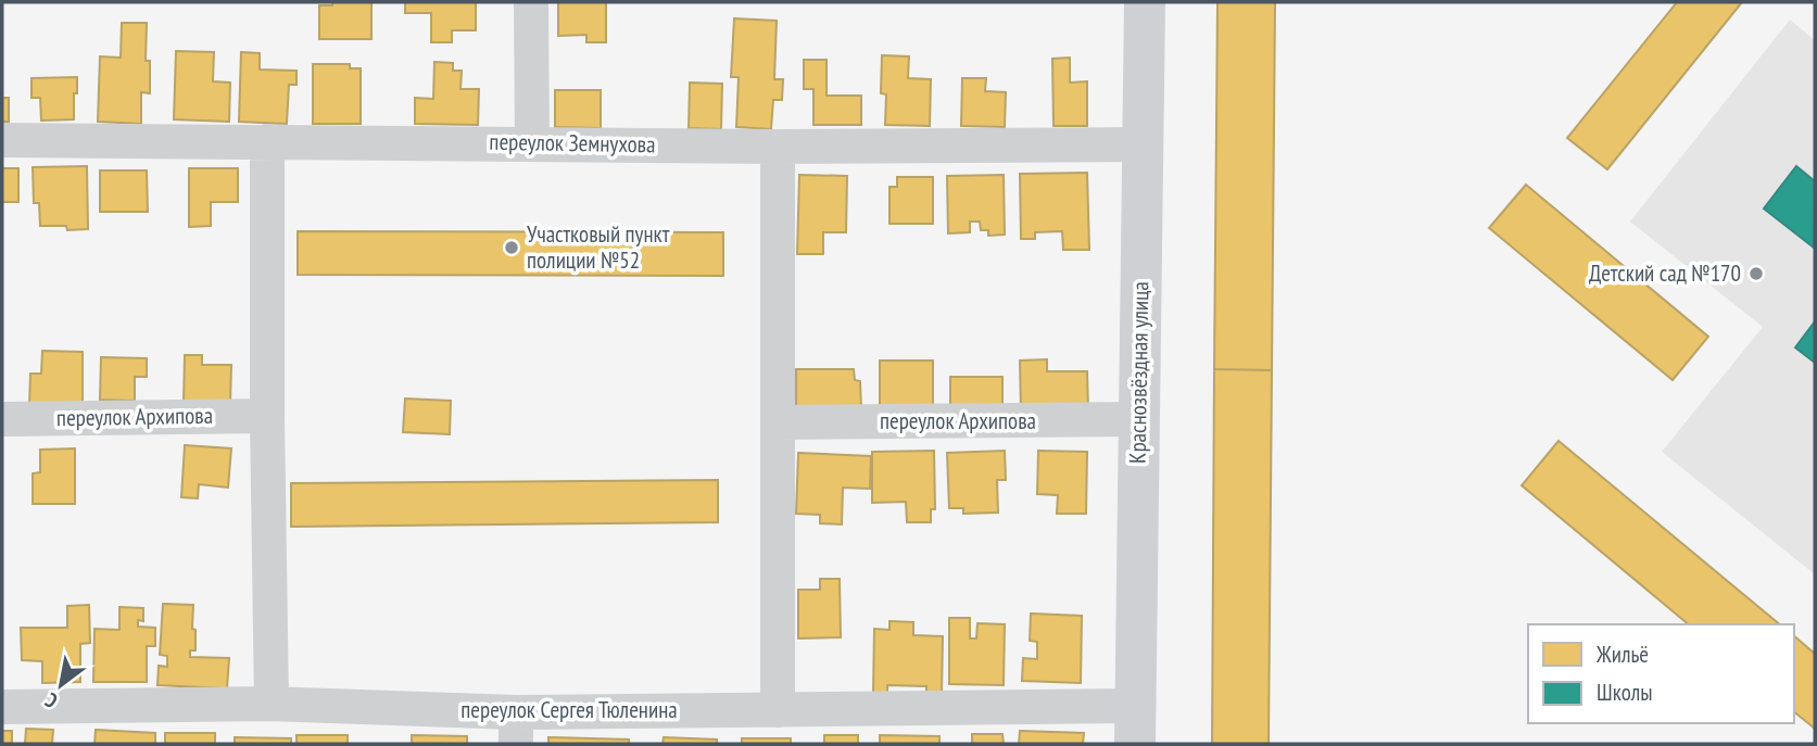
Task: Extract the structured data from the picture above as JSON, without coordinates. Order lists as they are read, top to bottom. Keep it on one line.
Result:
{"streets":{"street":["переулок Земнухова","Краснозвёздная улица","переулок Архипова","переулок Сергея Тюленина"]},"crossings":[["переулок Земнухова","Краснозвёздная улица"],["Краснозвёздная улица","переулок Архипова"],["Краснозвёздная улица","переулок Сергея Тюленина"]],"places":["Участковый пункт полиции №52","Детский сад №170"],"legend":["Жильё","Школы"],"north":"bottom left"}
